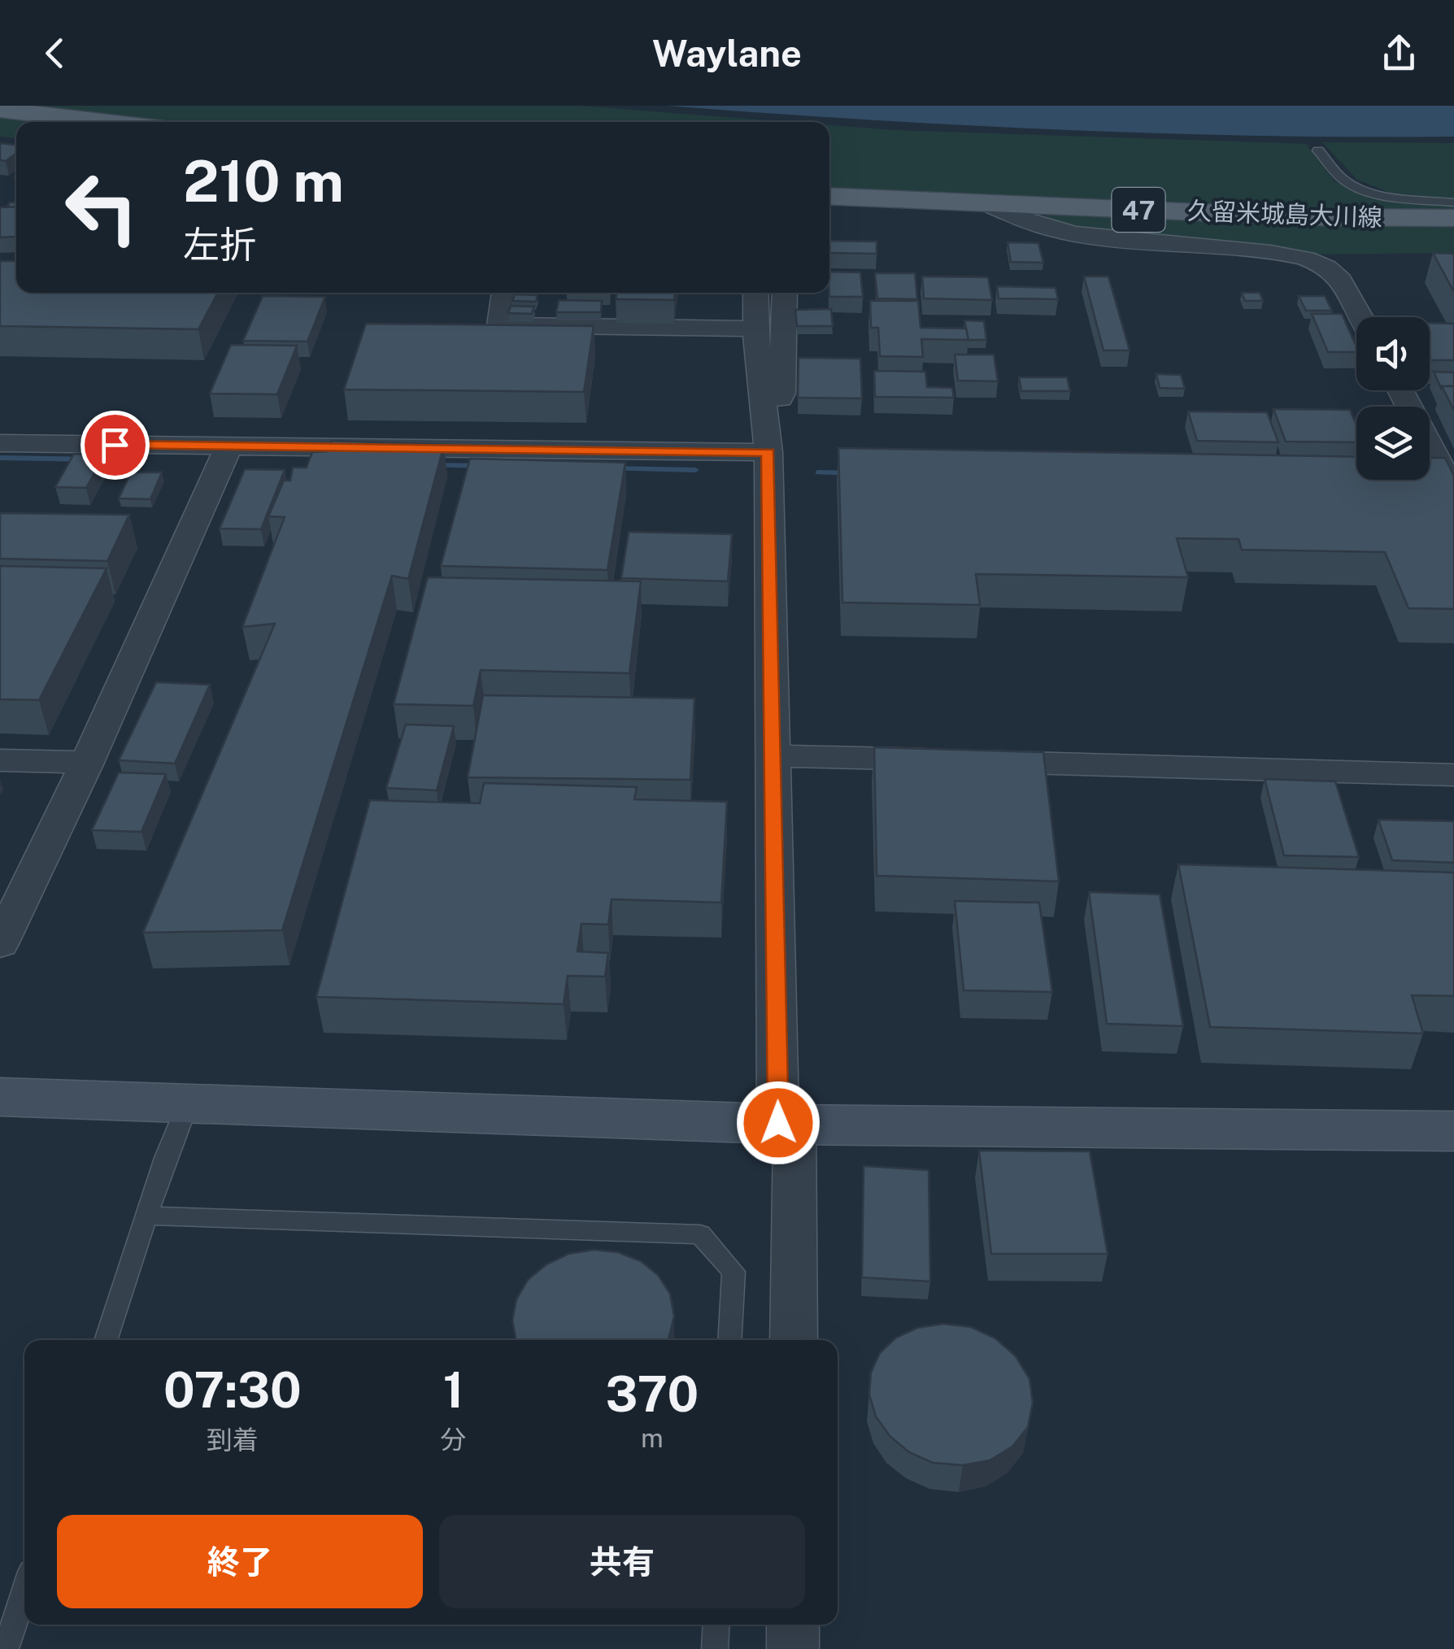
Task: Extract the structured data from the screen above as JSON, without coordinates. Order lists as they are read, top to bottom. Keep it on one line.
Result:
{"streets":{"main road":["47","久留米城島大川線"]},"page":{"header":"Waylane","turn":["210 m","左折"],"eta":["07:30","到着","1","分","370","m"],"buttons":["終了","共有"]}}
